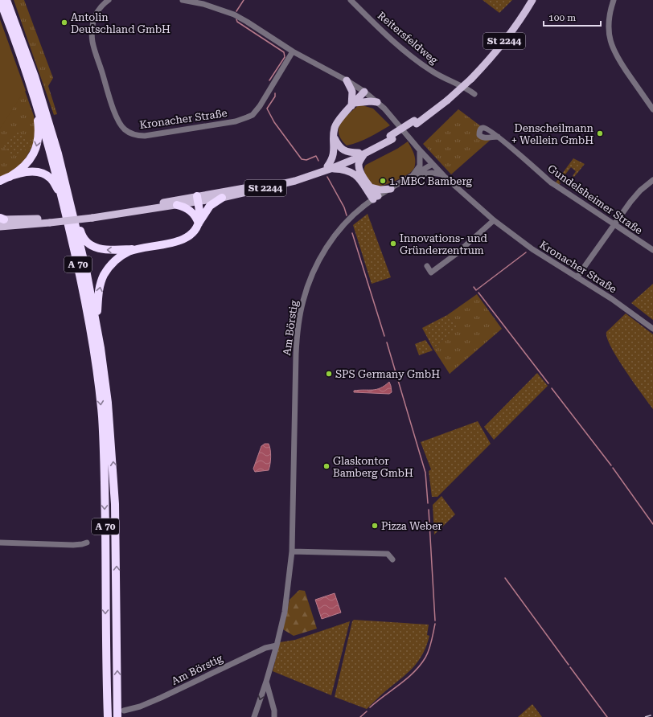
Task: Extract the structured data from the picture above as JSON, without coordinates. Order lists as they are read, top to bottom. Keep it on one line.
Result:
{"streets":{"highway":["A 70"],"main road":["St 2244"],"street":["Reitersfeldweg","Kronacher Straße","Gundelsheimer Straße","Am Börstig"]},"crossings":[["Kronacher Straße","Am Börstig"]],"places":["Antolin Deutschland GmbH","Denscheilmann + Wellein GmbH","1. MBC Bamberg","Innovations- und Gründerzentrum","SPS Germany GmbH","Glaskontor Bamberg GmbH","Pizza Weber"],"scale_bar":"100 m"}
